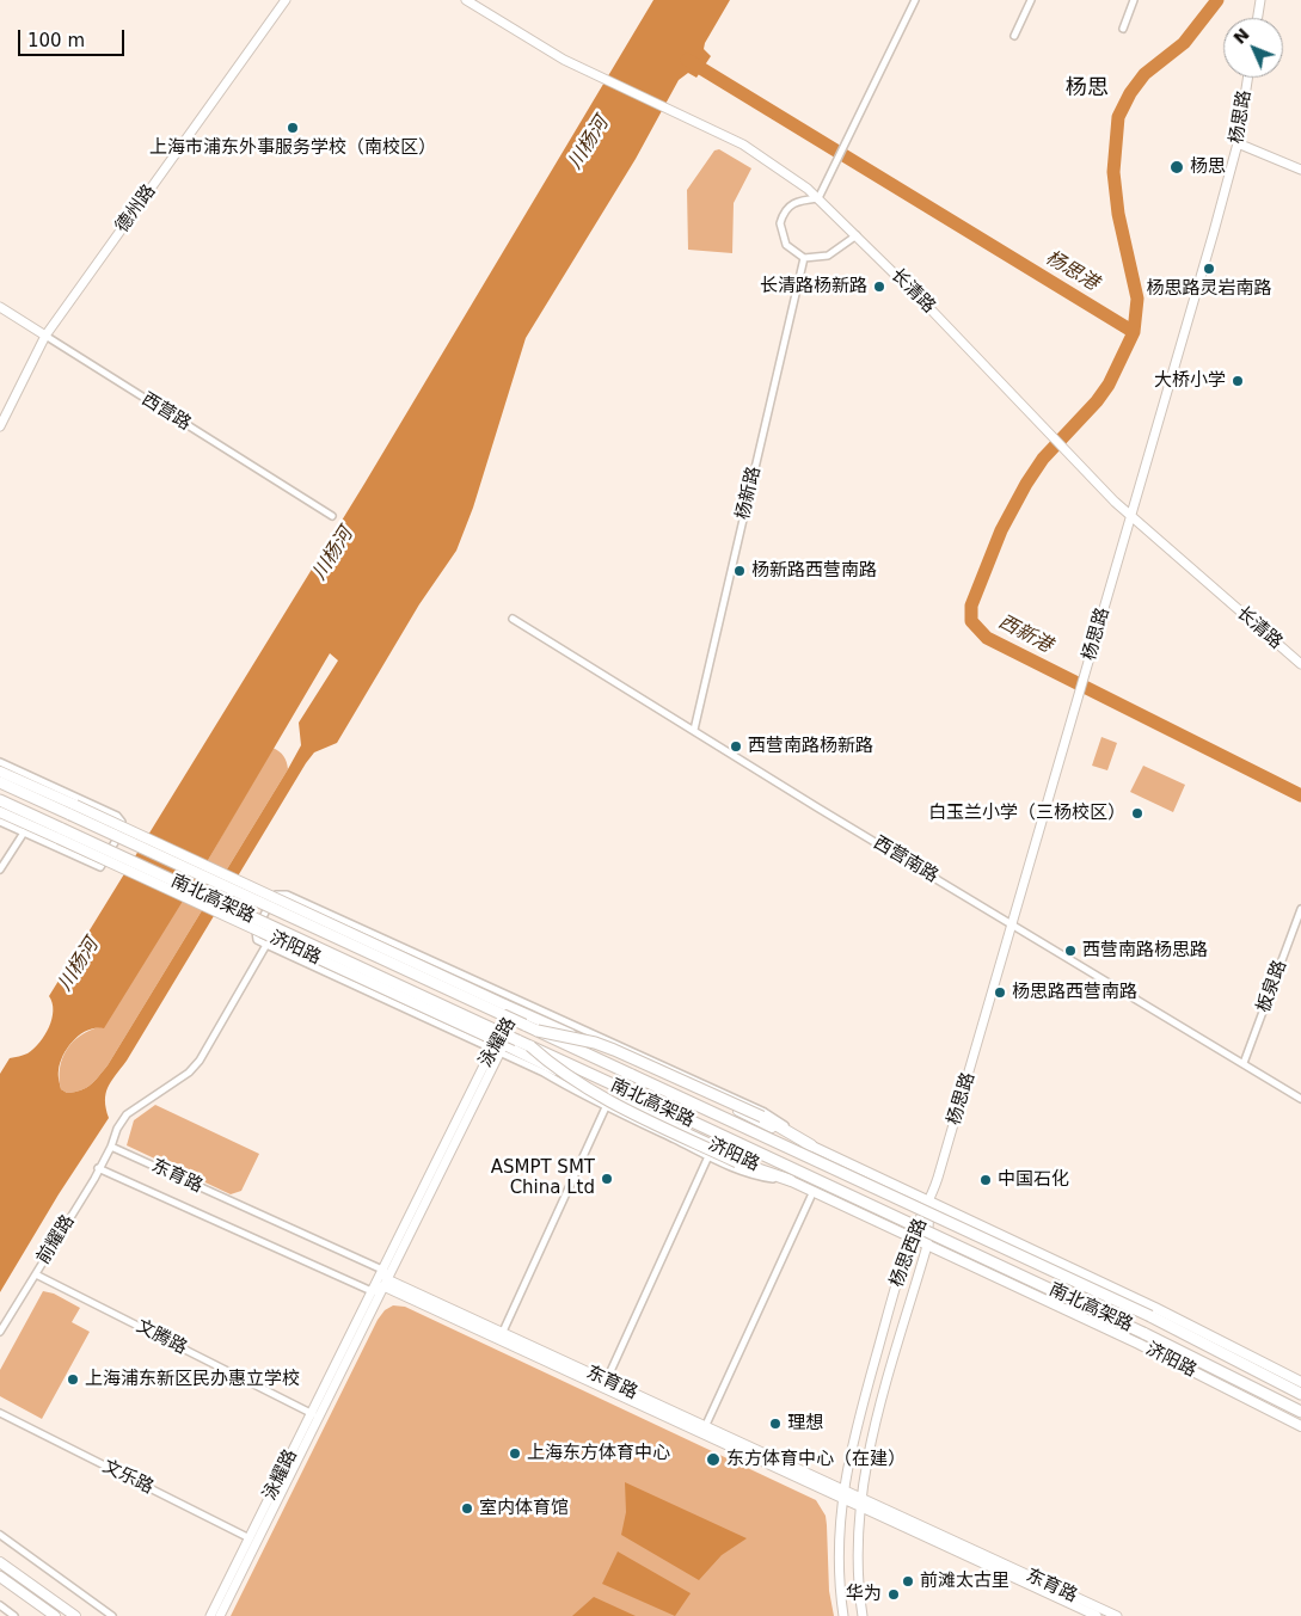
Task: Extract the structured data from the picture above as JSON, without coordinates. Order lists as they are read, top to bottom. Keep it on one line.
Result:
{"streets":{"highway":["南北高架路"],"main road":["济阳路"],"street":["杨思路","德州路","长清路","西营路","杨新路","西营南路","板泉路","泳耀路","东育路","前耀路","杨思西路","文腾路","文乐路"]},"crossings":[["杨思路","长清路"],["杨思路","西营南路"],["杨思路","济阳路"],["杨思路","杨思西路"],["德州路","西营路"],["长清路","杨新路"],["杨新路","西营南路"],["西营南路","板泉路"],["济阳路","泳耀路"],["济阳路","杨思西路"],["泳耀路","东育路"],["泳耀路","文腾路"],["泳耀路","文乐路"],["东育路","前耀路"],["东育路","杨思西路"],["前耀路","文腾路"]],"districts":["杨思"],"water":["川杨河","杨思港","西新港"],"places":["上海市浦东外事服务学校（南校区）","杨思","杨思路灵岩南路","长清路杨新路","大桥小学","杨新路西营南路","西营南路杨新路","白玉兰小学（三杨校区）","西营南路杨思路","杨思路西营南路","ASMPT SMT China Ltd","中国石化","上海浦东新区民办惠立学校","理想","上海东方体育中心","东方体育中心（在建）","室内体育馆","前滩太古里","华为"],"scale_bar":"100 m","north":"top left"}
